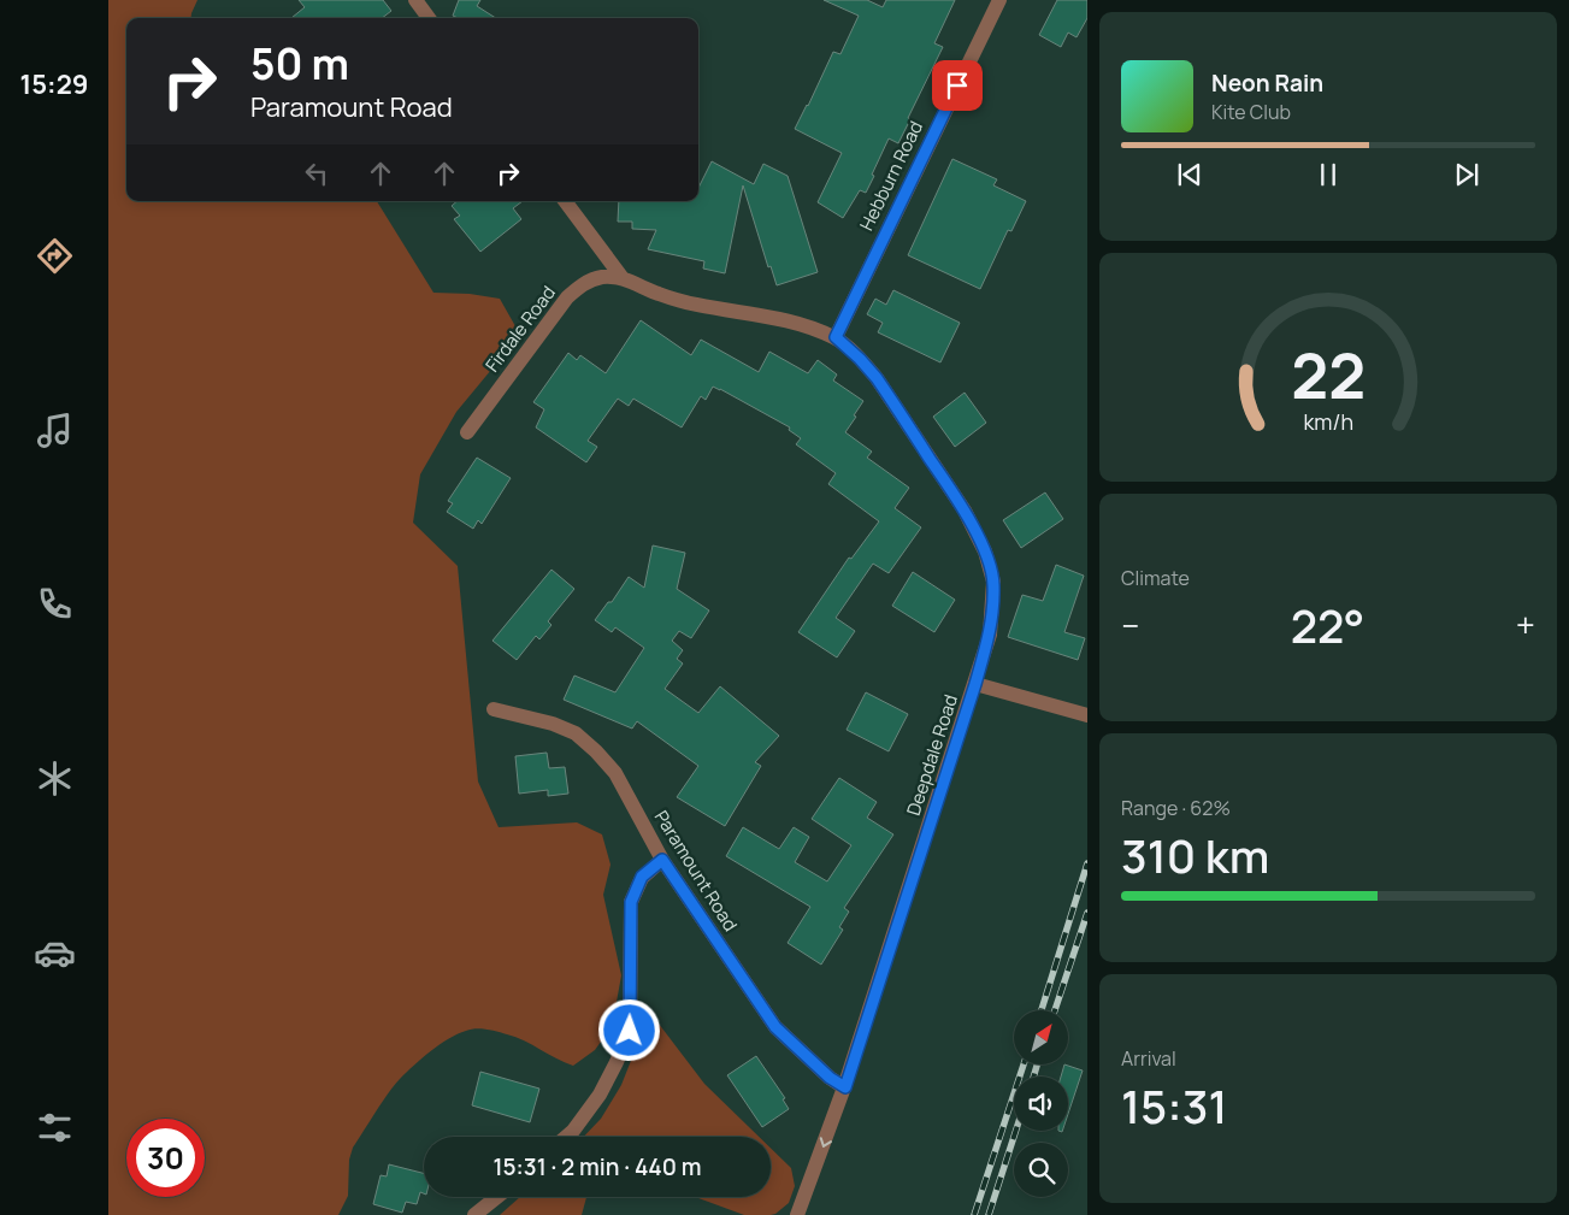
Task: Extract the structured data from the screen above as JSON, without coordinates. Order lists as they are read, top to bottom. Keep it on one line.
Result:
{"streets":{"street":["Hebburn Road","Firdale Road","Deepdale Road","Paramount Road"]},"crossings":[["Hebburn Road","Firdale Road"],["Hebburn Road","Deepdale Road"],["Firdale Road","Deepdale Road"],["Deepdale Road","Paramount Road"]],"north":"top right","page":{"tabs":"15:29","turn":["50 m","Paramount Road"],"song":["Neon Rain","Kite Club"],"tile":["Climate",["Range · 62%","310 km"],["Arrival","15:31"]],"heat":["−","22°","+"],"limit":"30","trip":"15:31 · 2 min · 440 m","gauge":["22","km/h"]}}
